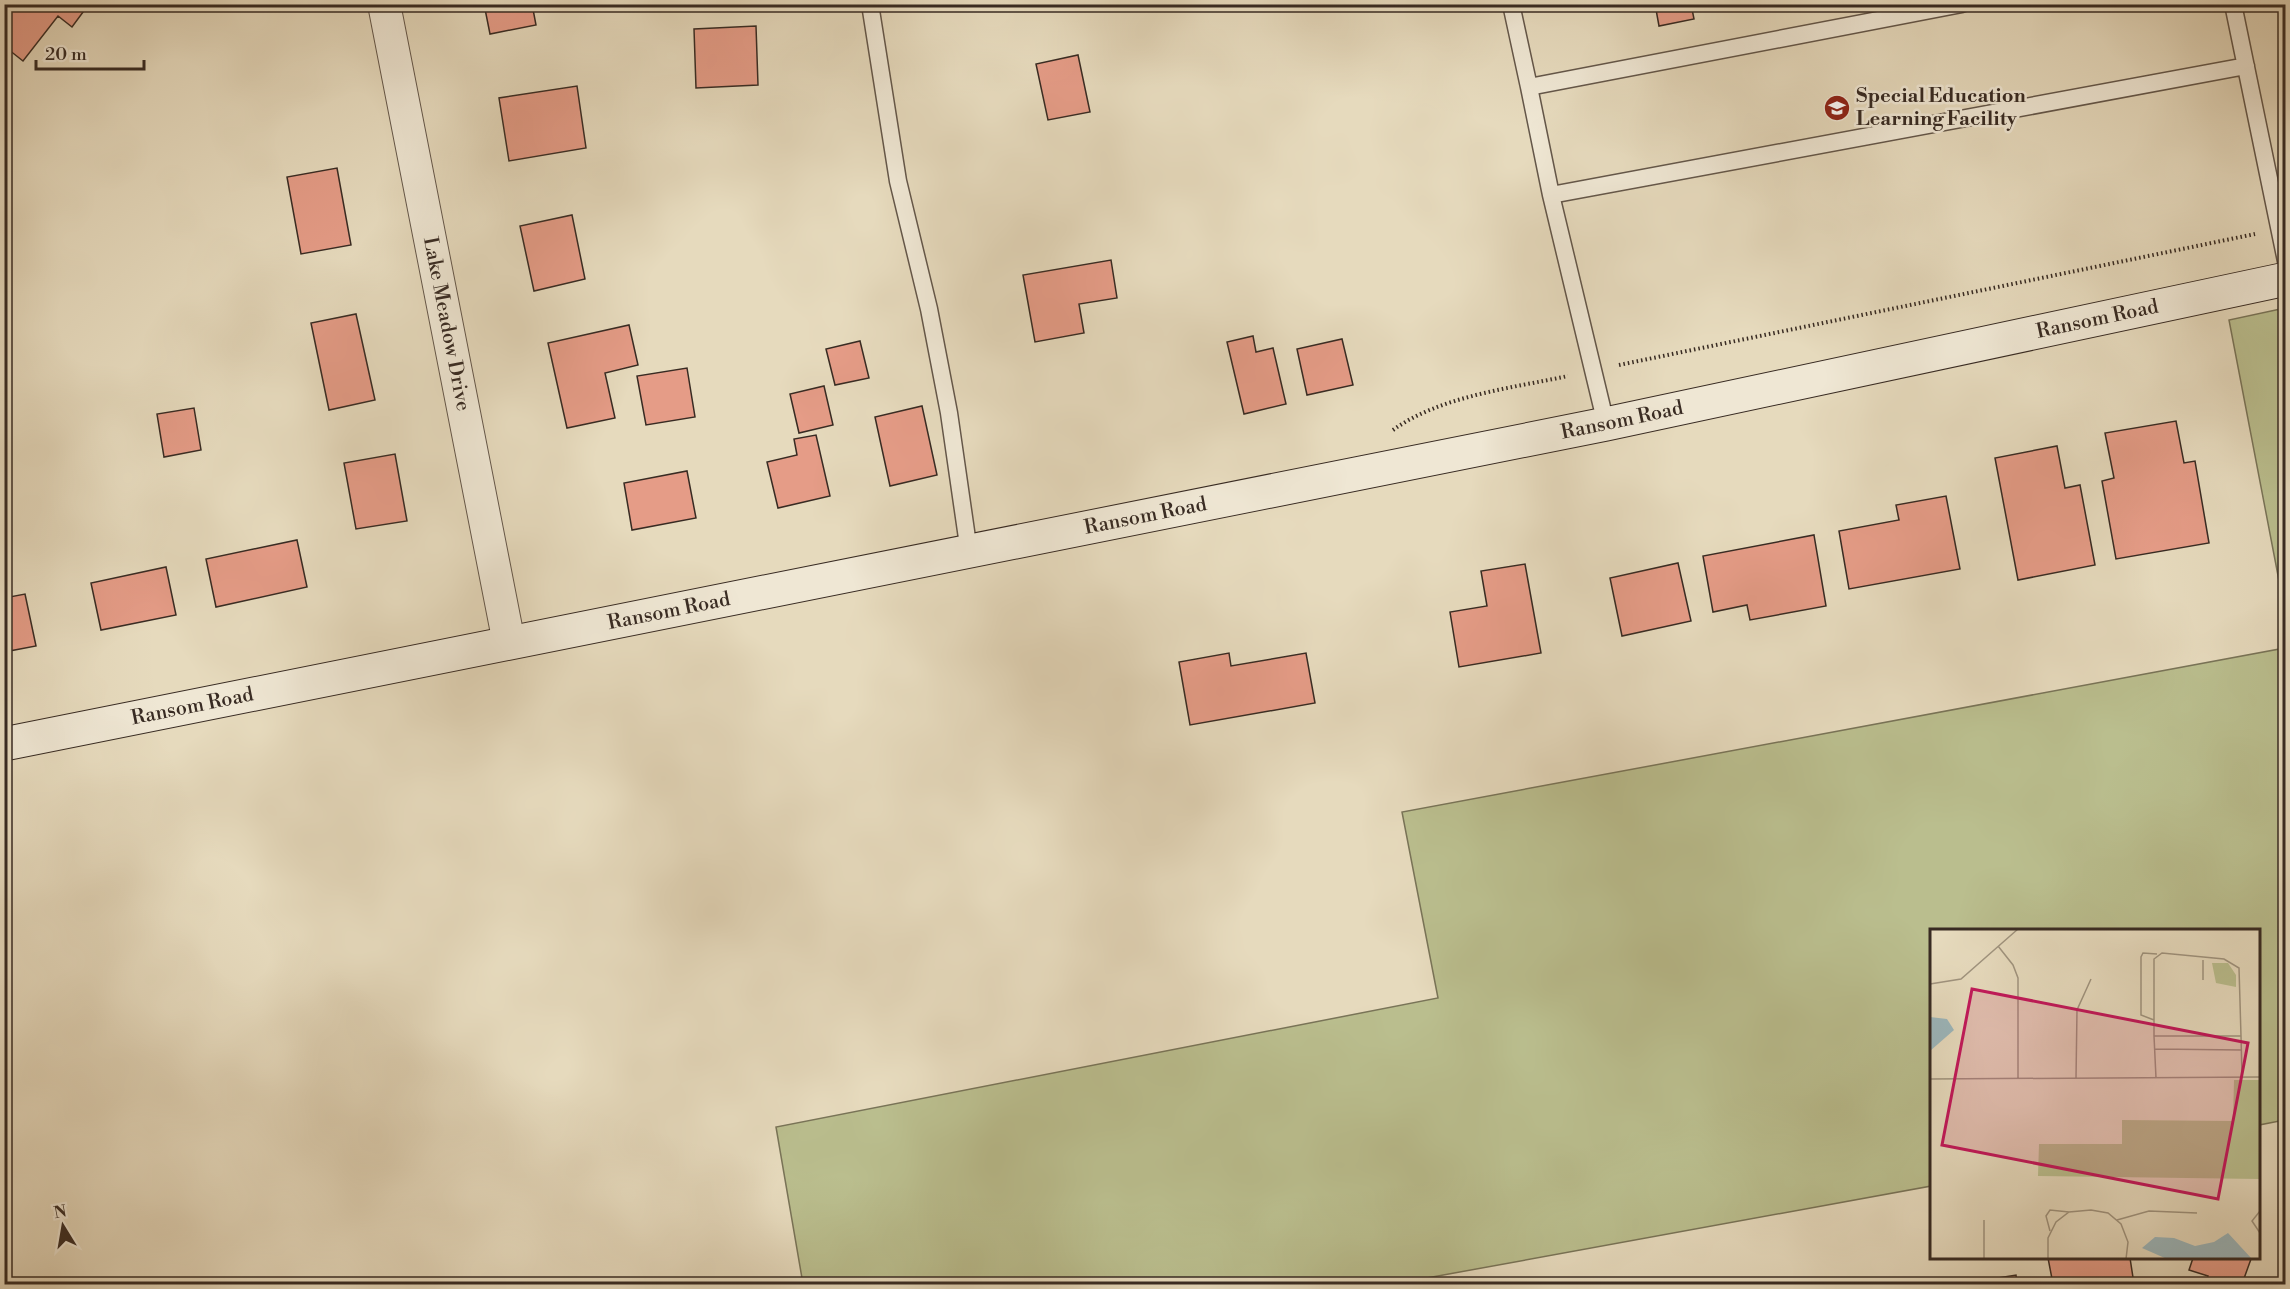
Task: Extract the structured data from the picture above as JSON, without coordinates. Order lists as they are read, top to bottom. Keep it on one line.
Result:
{"streets":{"main road":["Ransom Road"],"street":["Lake Meadow Drive"]},"crossings":[["Ransom Road","Lake Meadow Drive"]],"places":{"school or university":["Special Education Learning Facility"]},"scale_bar":"20 m","north":"top"}
